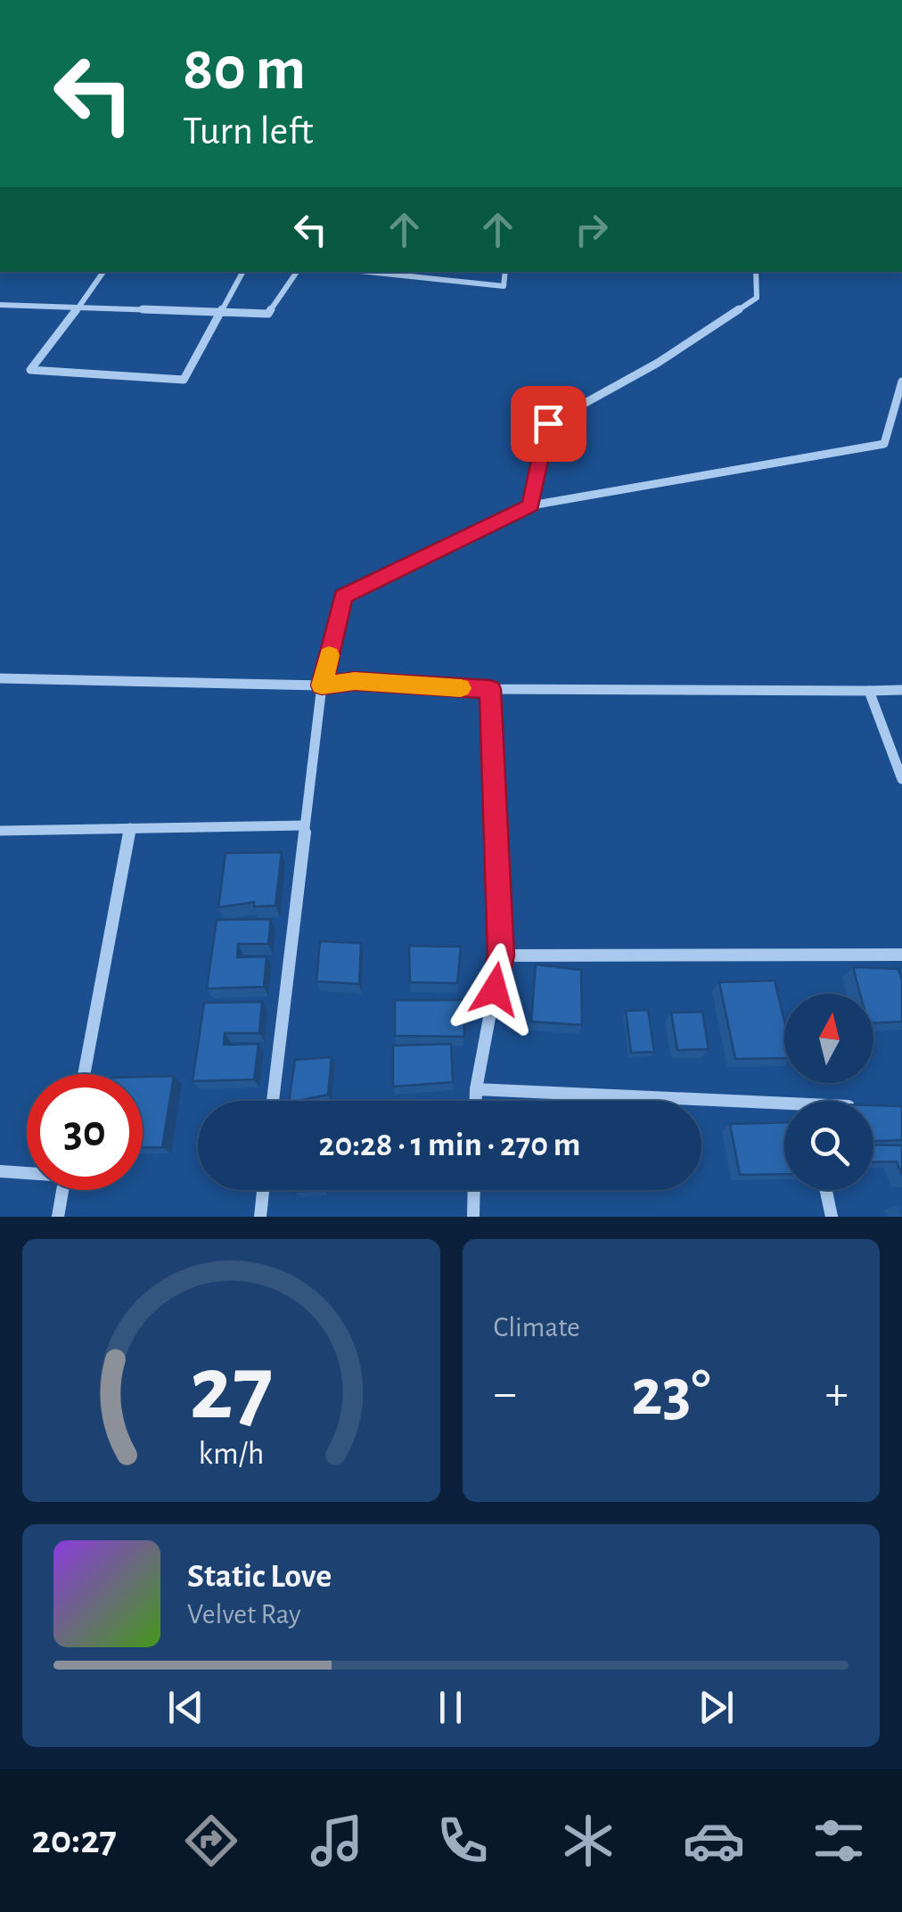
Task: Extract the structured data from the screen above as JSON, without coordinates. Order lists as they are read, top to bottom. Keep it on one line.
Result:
{"north":"top","page":{"turn":["80 m","Turn left"],"limit":"30","trip":"20:28 · 1 min · 270 m","tile":"Climate","heat":["−","23°","+"],"song":["Static Love","Velvet Ray"],"tabs":"20:27","gauge":["27","km/h"]}}
